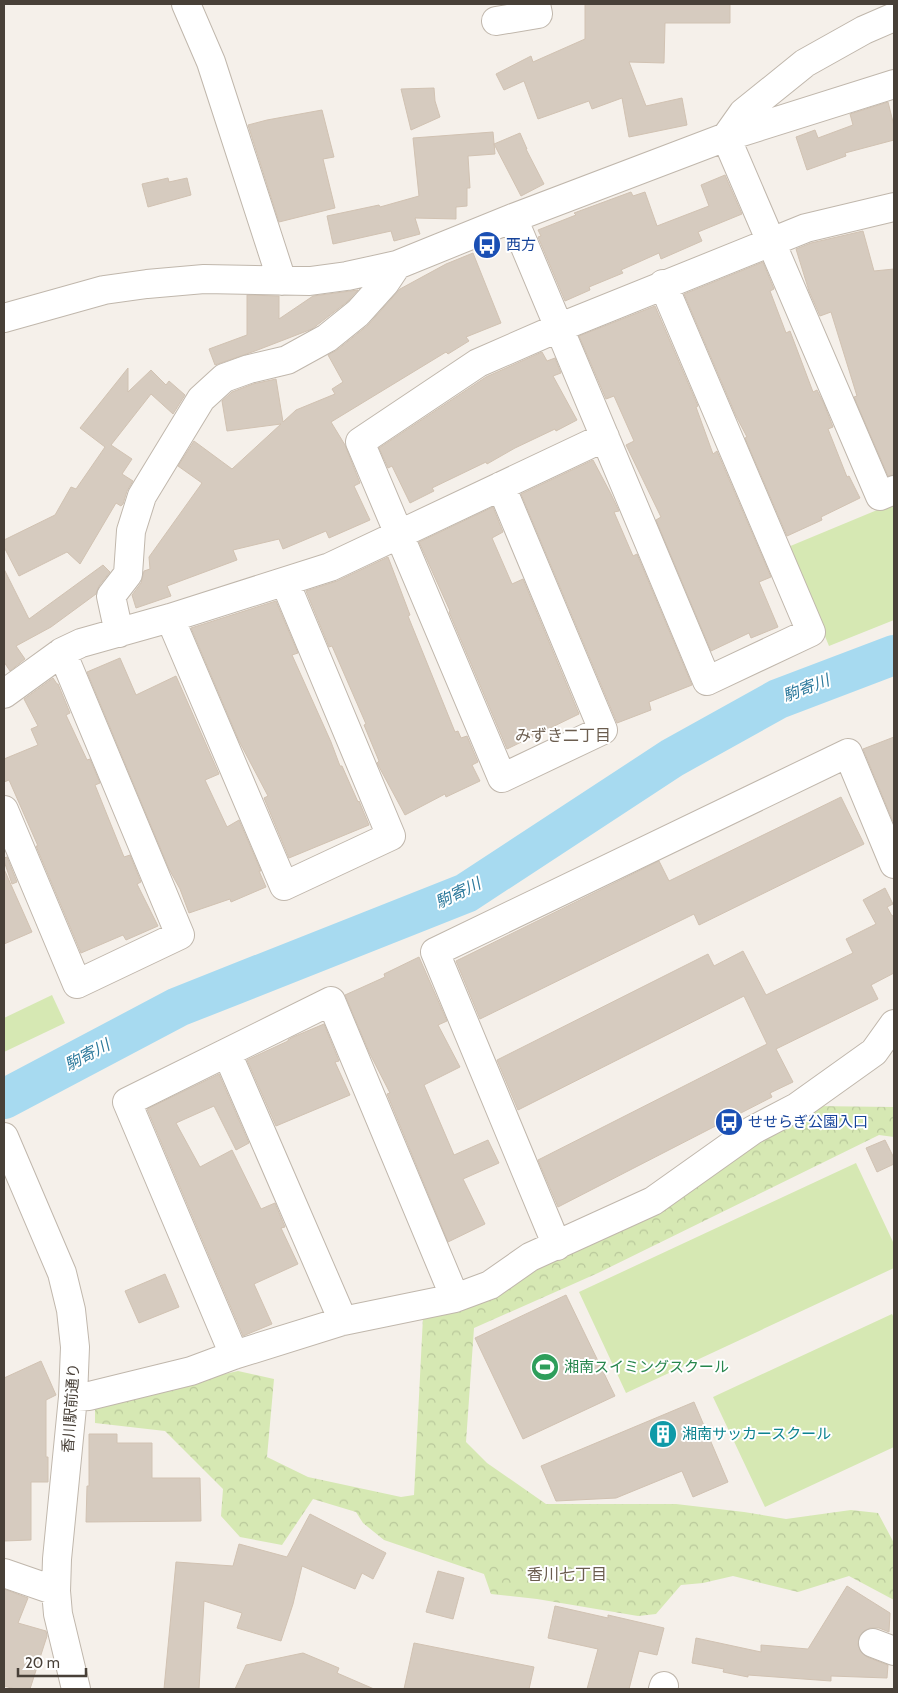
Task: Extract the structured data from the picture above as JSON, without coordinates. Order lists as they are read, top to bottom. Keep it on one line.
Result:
{"streets":{"street":["香川駅前通り"]},"districts":["みずき二丁目","香川七丁目"],"water":["駒寄川"],"places":{"bus stop":["西方","せせらぎ公園入口"],"sports":["湘南スイミングスクール"],"building":["湘南サッカースクール"]},"scale_bar":"20 m"}
